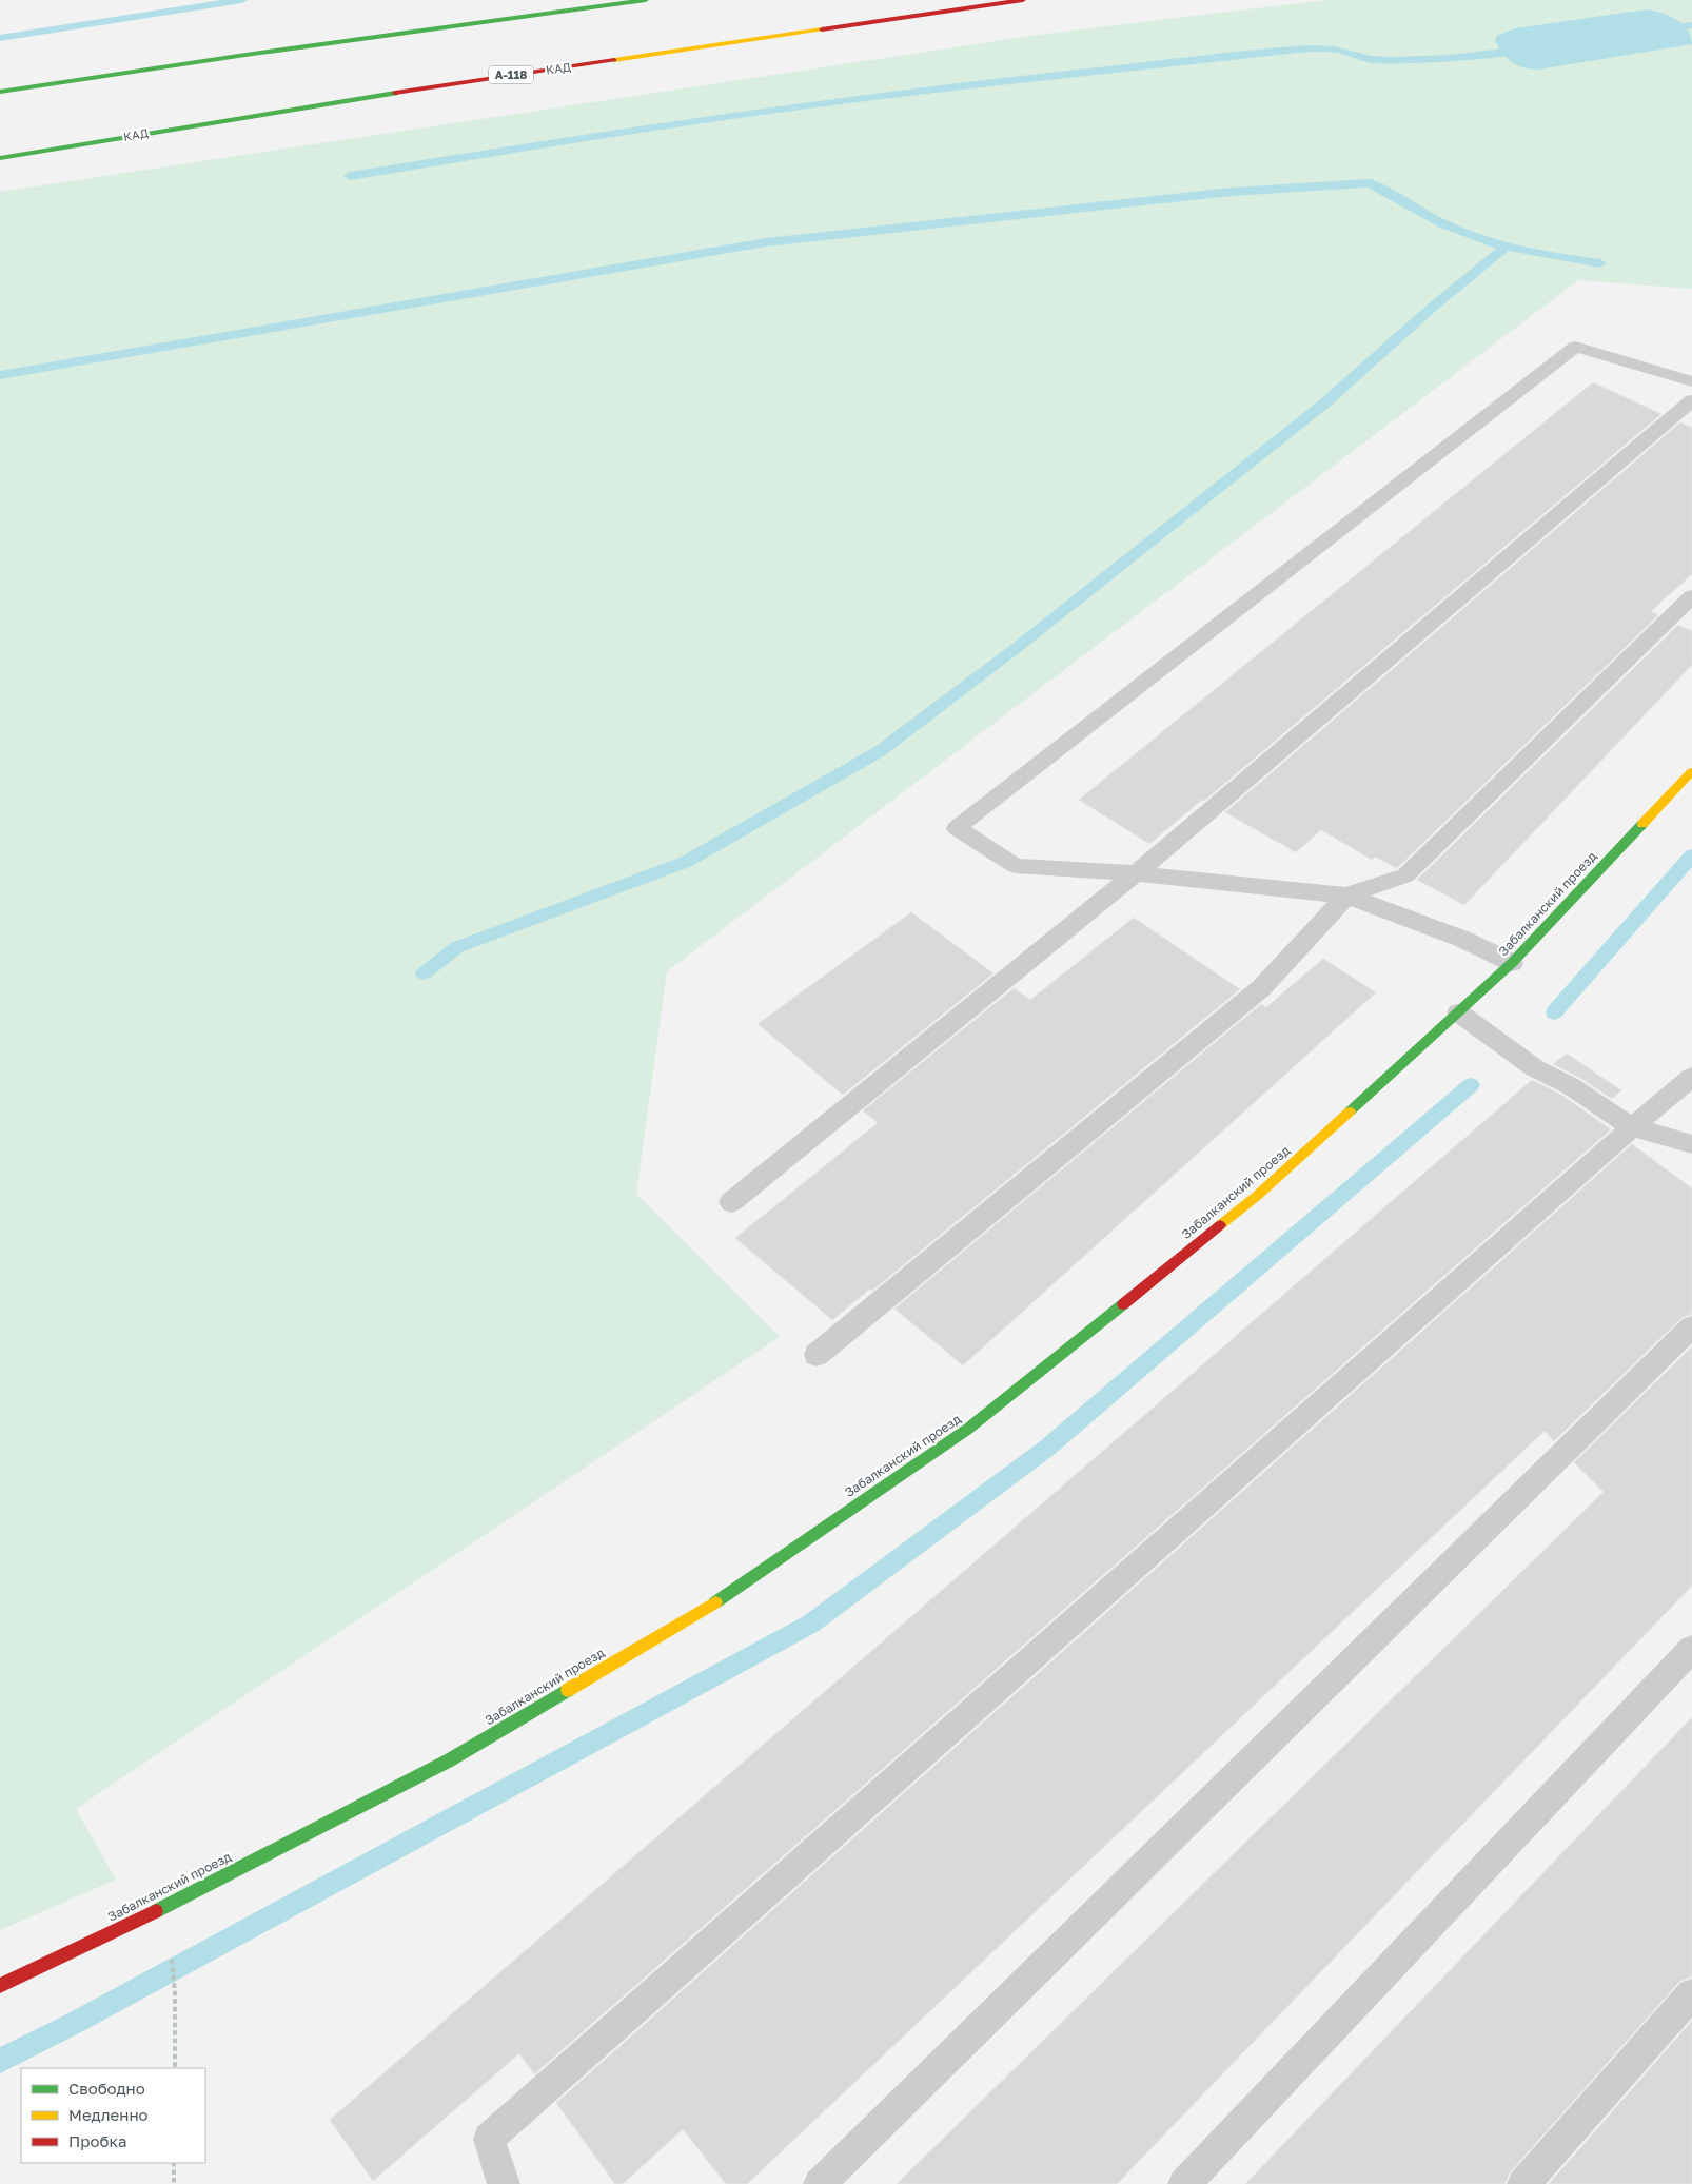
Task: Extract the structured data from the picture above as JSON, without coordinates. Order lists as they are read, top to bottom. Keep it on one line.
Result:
{"streets":{"main road":["КАД","А-118","Забалканский проезд"]},"legend":["Свободно","Медленно","Пробка"]}
